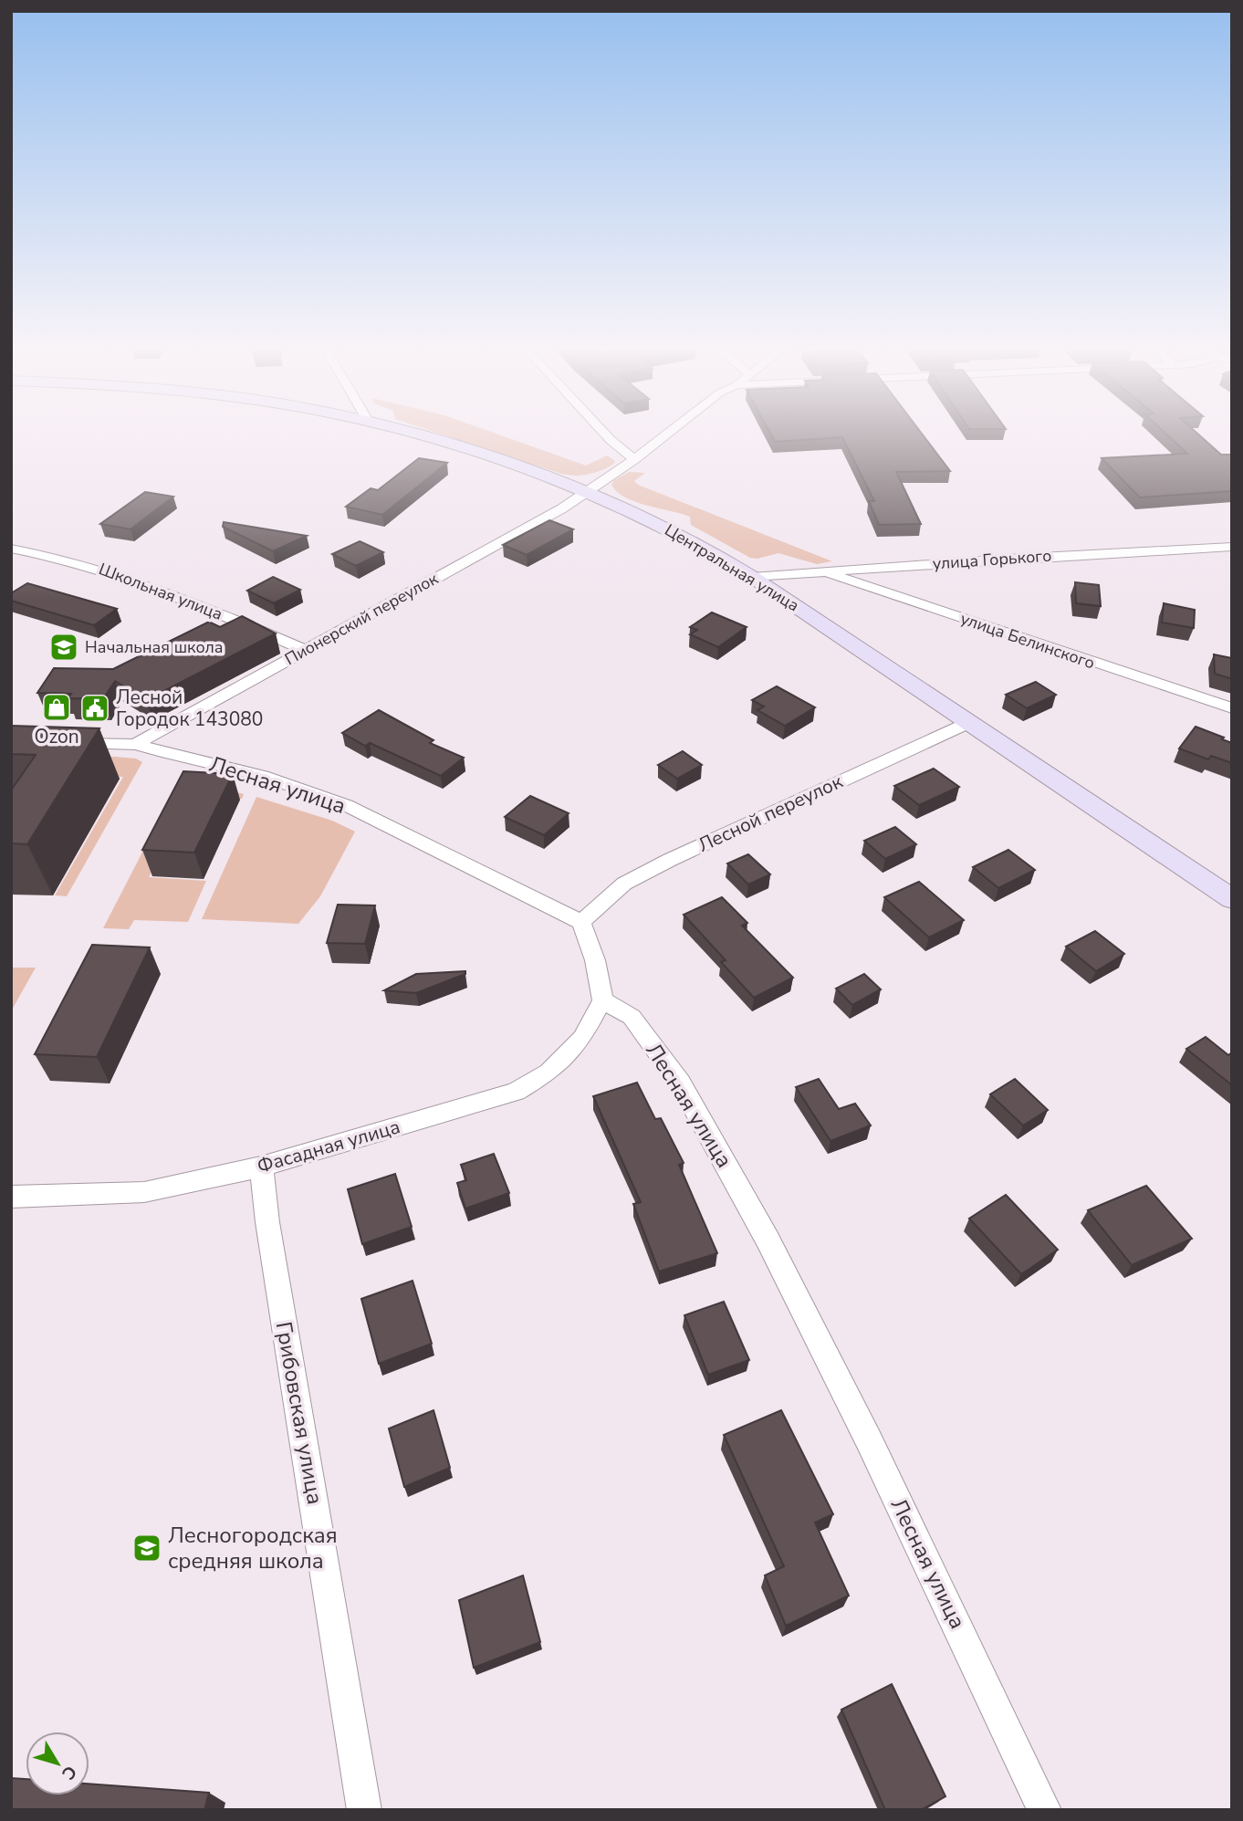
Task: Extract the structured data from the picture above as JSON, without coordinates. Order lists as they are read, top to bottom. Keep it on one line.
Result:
{"streets":{"street":["улица Горького","Центральная улица","Школьная улица","Пионерский переулок","улица Белинского","Лесная улица","Лесной переулок","Фасадная улица","Грибовская улица"]},"crossings":[["улица Горького","Центральная улица"],["улица Горького","улица Белинского"],["Центральная улица","Пионерский переулок"],["Центральная улица","Лесной переулок"],["Школьная улица","Пионерский переулок"],["Пионерский переулок","Лесная улица"],["Лесная улица","Лесной переулок"],["Лесная улица","Фасадная улица"],["Фасадная улица","Грибовская улица"]],"places":{"school or university":["Начальная школа","Лесногородская средняя школа"],"shop":["Ozon"],"public building":["Лесной Городок 143080"]},"north":"bottom right"}
